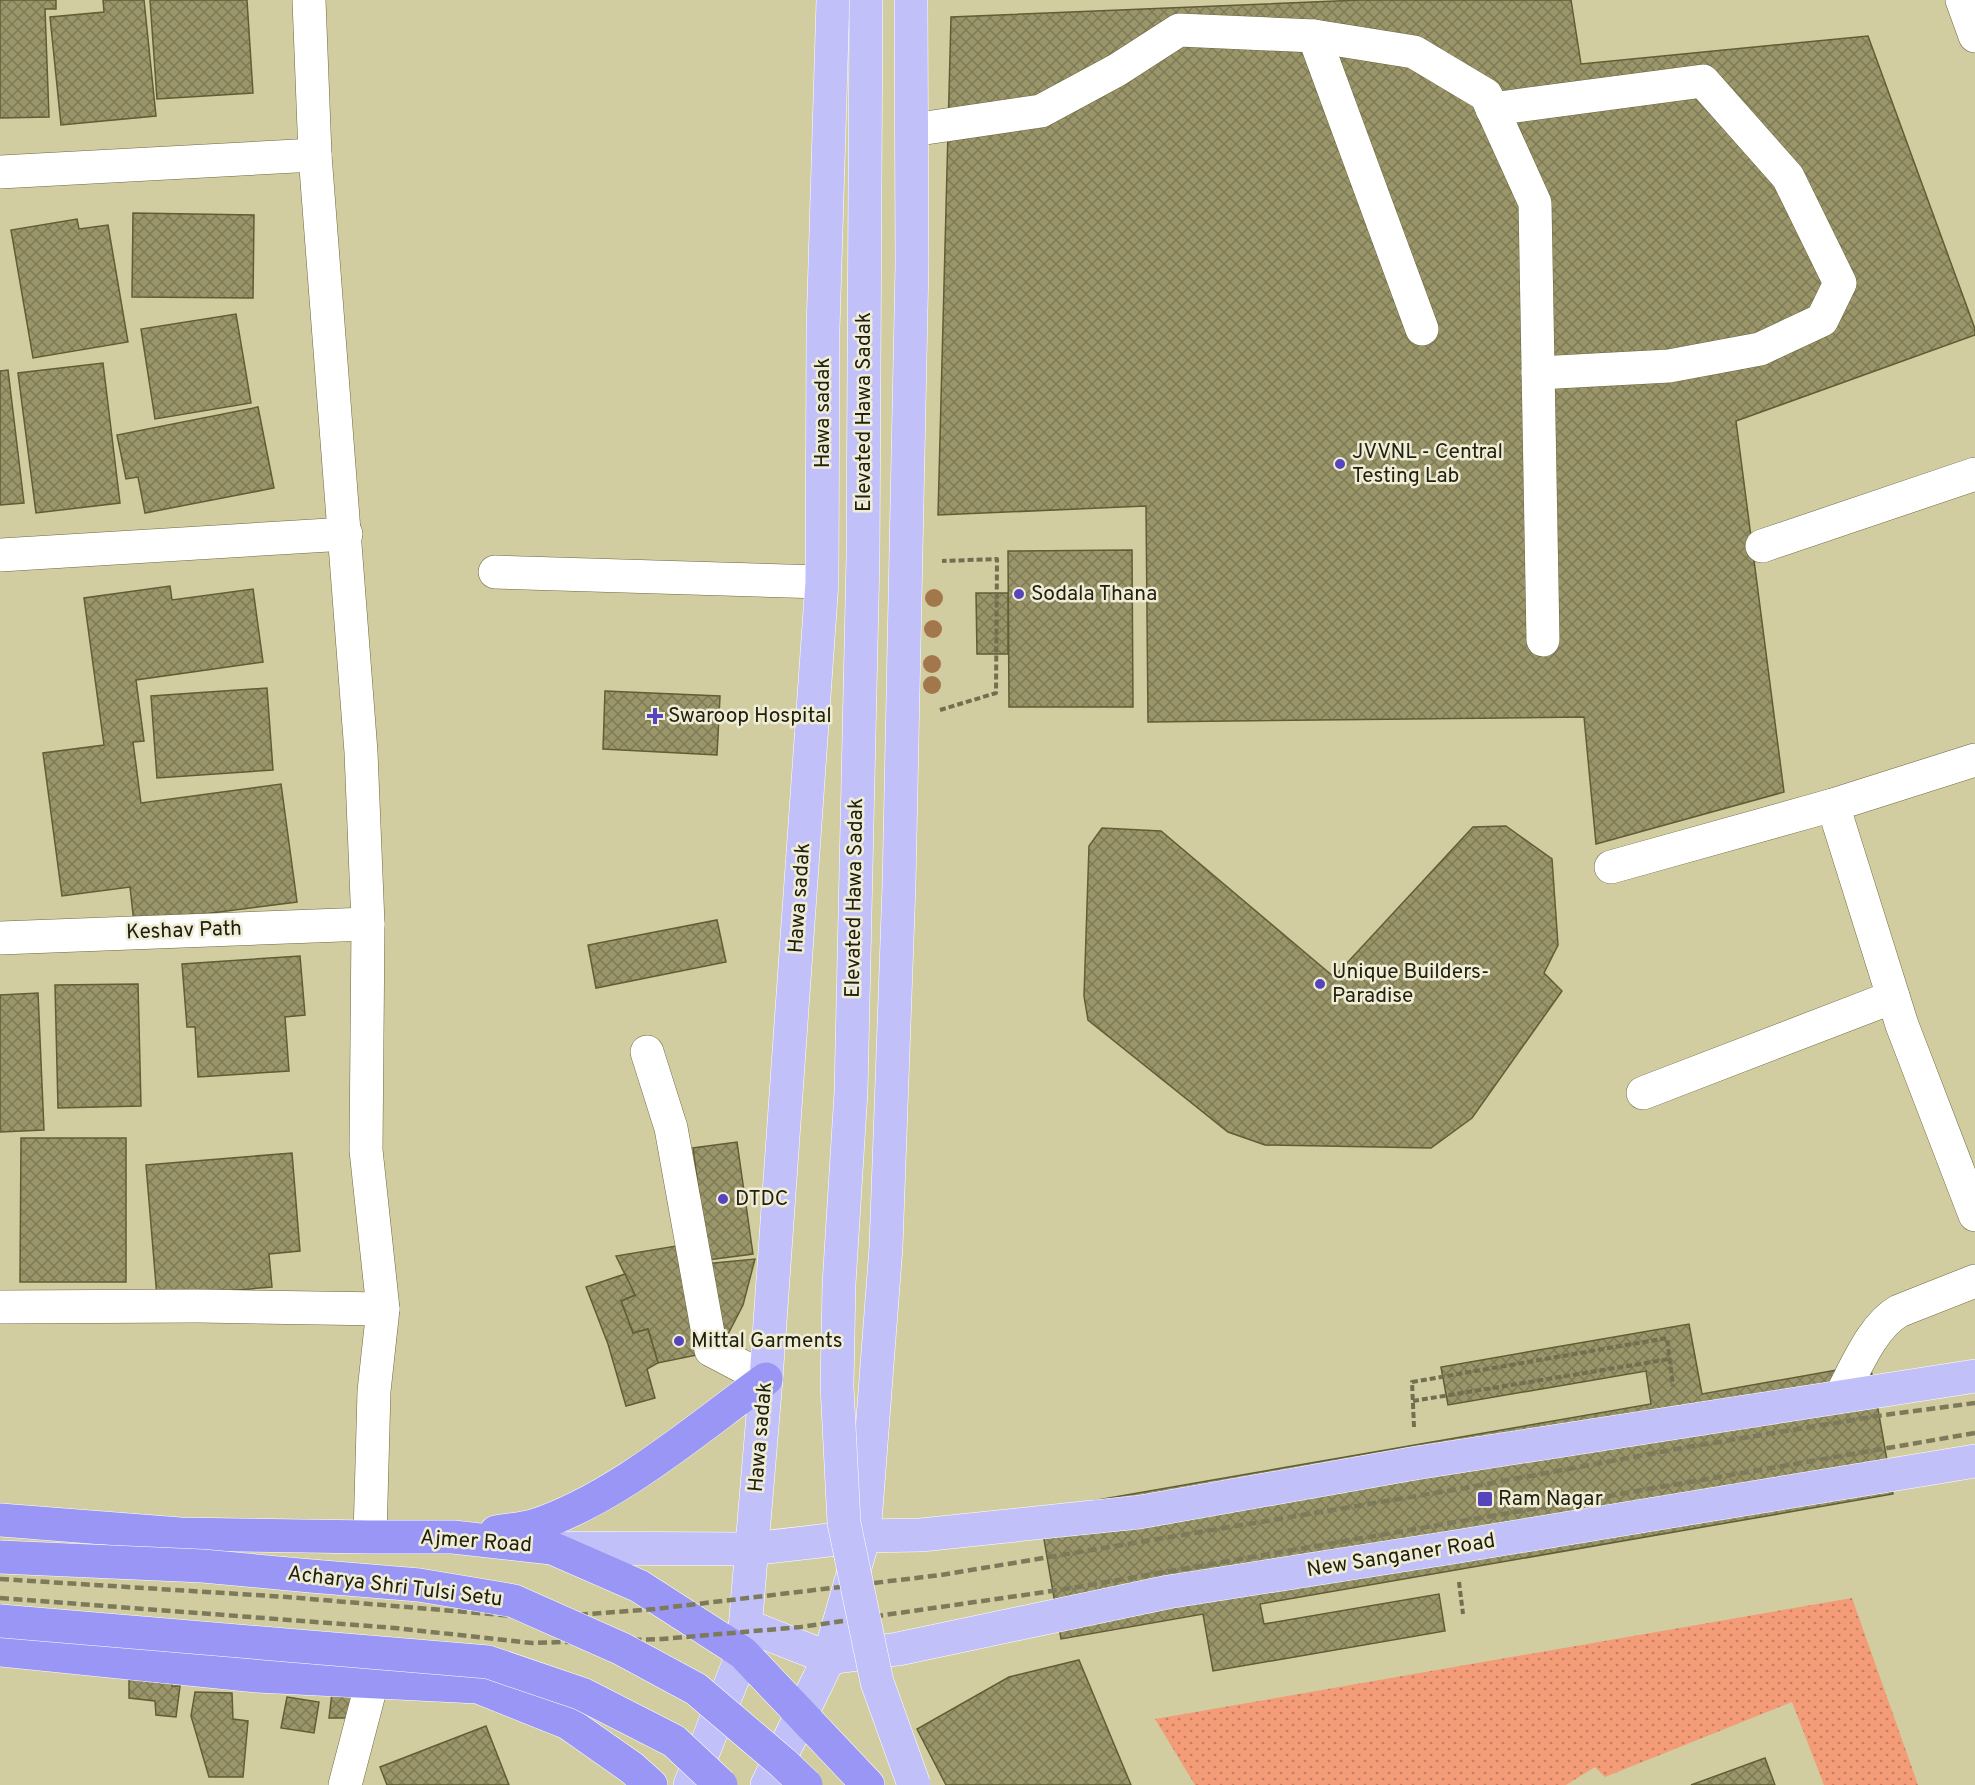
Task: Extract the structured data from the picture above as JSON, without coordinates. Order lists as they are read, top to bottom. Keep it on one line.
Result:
{"streets":{"highway":["Ajmer Road","Acharya Shri Tulsi Setu"],"main road":["Elevated Hawa Sadak","Hawa sadak","New Sanganer Road"],"street":["Keshav Path"]},"crossings":[["Hawa sadak","Ajmer Road"],["Hawa sadak","New Sanganer Road"],["Ajmer Road","New Sanganer Road"]],"places":{"other":["JVVNL - Central Testing Lab","Sodala Thana","Unique Builders- Paradise","DTDC","Mittal Garments"],"health":["Swaroop Hospital"],"transit":["Ram Nagar"]}}
